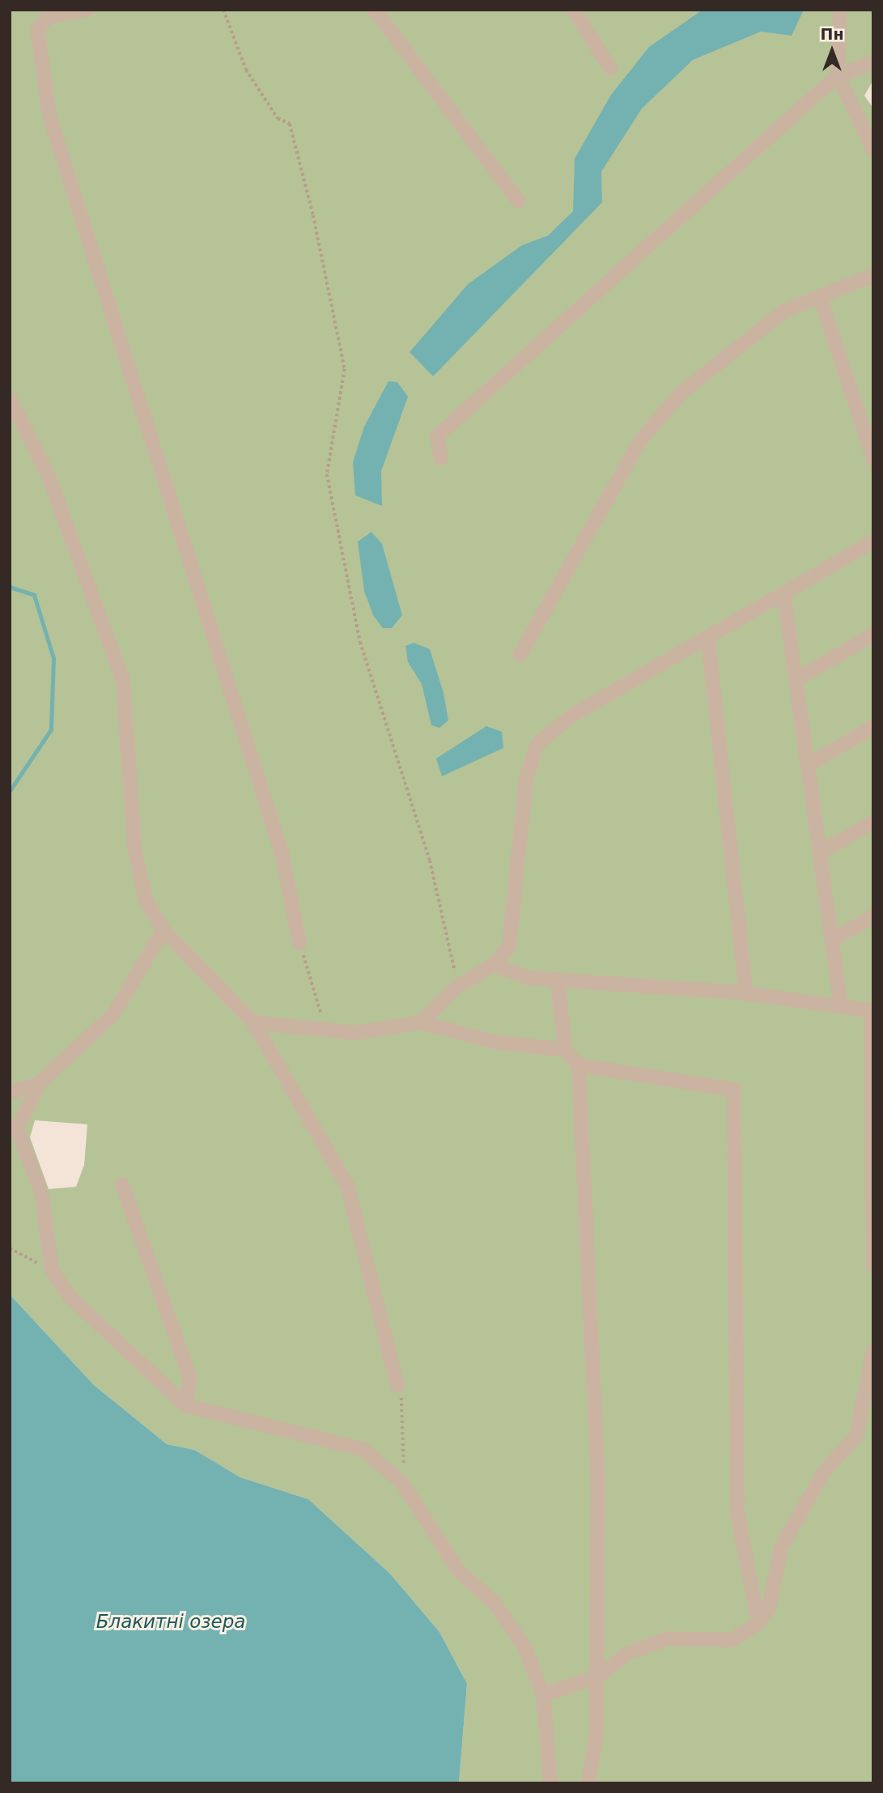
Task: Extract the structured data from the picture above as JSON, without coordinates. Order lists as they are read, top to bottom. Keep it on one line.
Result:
{"water":["Блакитні озера"],"north":"top"}
